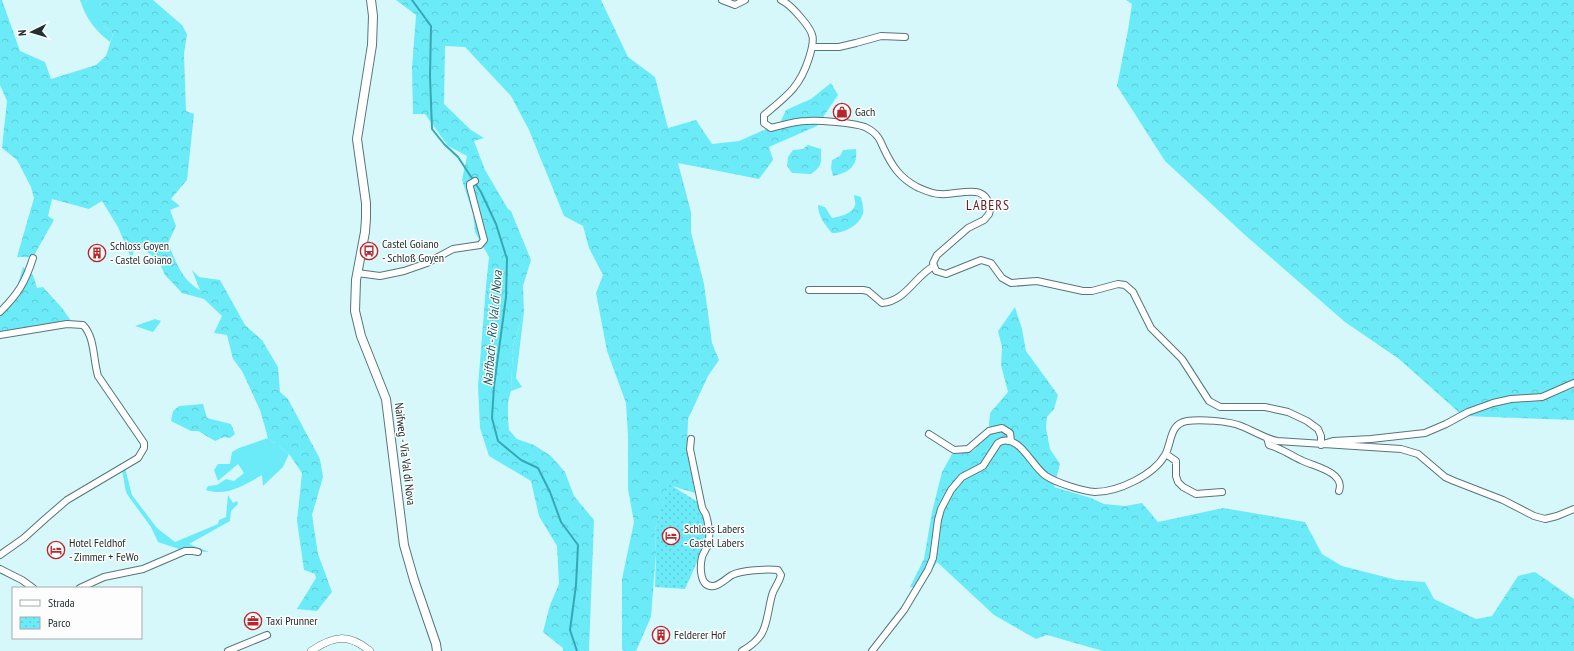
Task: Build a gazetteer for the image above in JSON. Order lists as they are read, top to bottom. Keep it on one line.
{"streets":{"main road":["Naifweg - Via Val di Nova"]},"districts":["LABERS"],"water":["Naifbach - Rio Val di Nova"],"places":{"shop":["Gach"],"bus stop":["Castel Goiano - Schloß Goyen"],"building":["Schloss Goyen - Castel Goiano","Felderer Hof"],"hotel":["Schloss Labers - Castel Labers","Hotel Feldhof - Zimmer + FeWo"],"office":["Taxi Prunner"]},"legend":["Strada","Parco"],"north":"left"}
